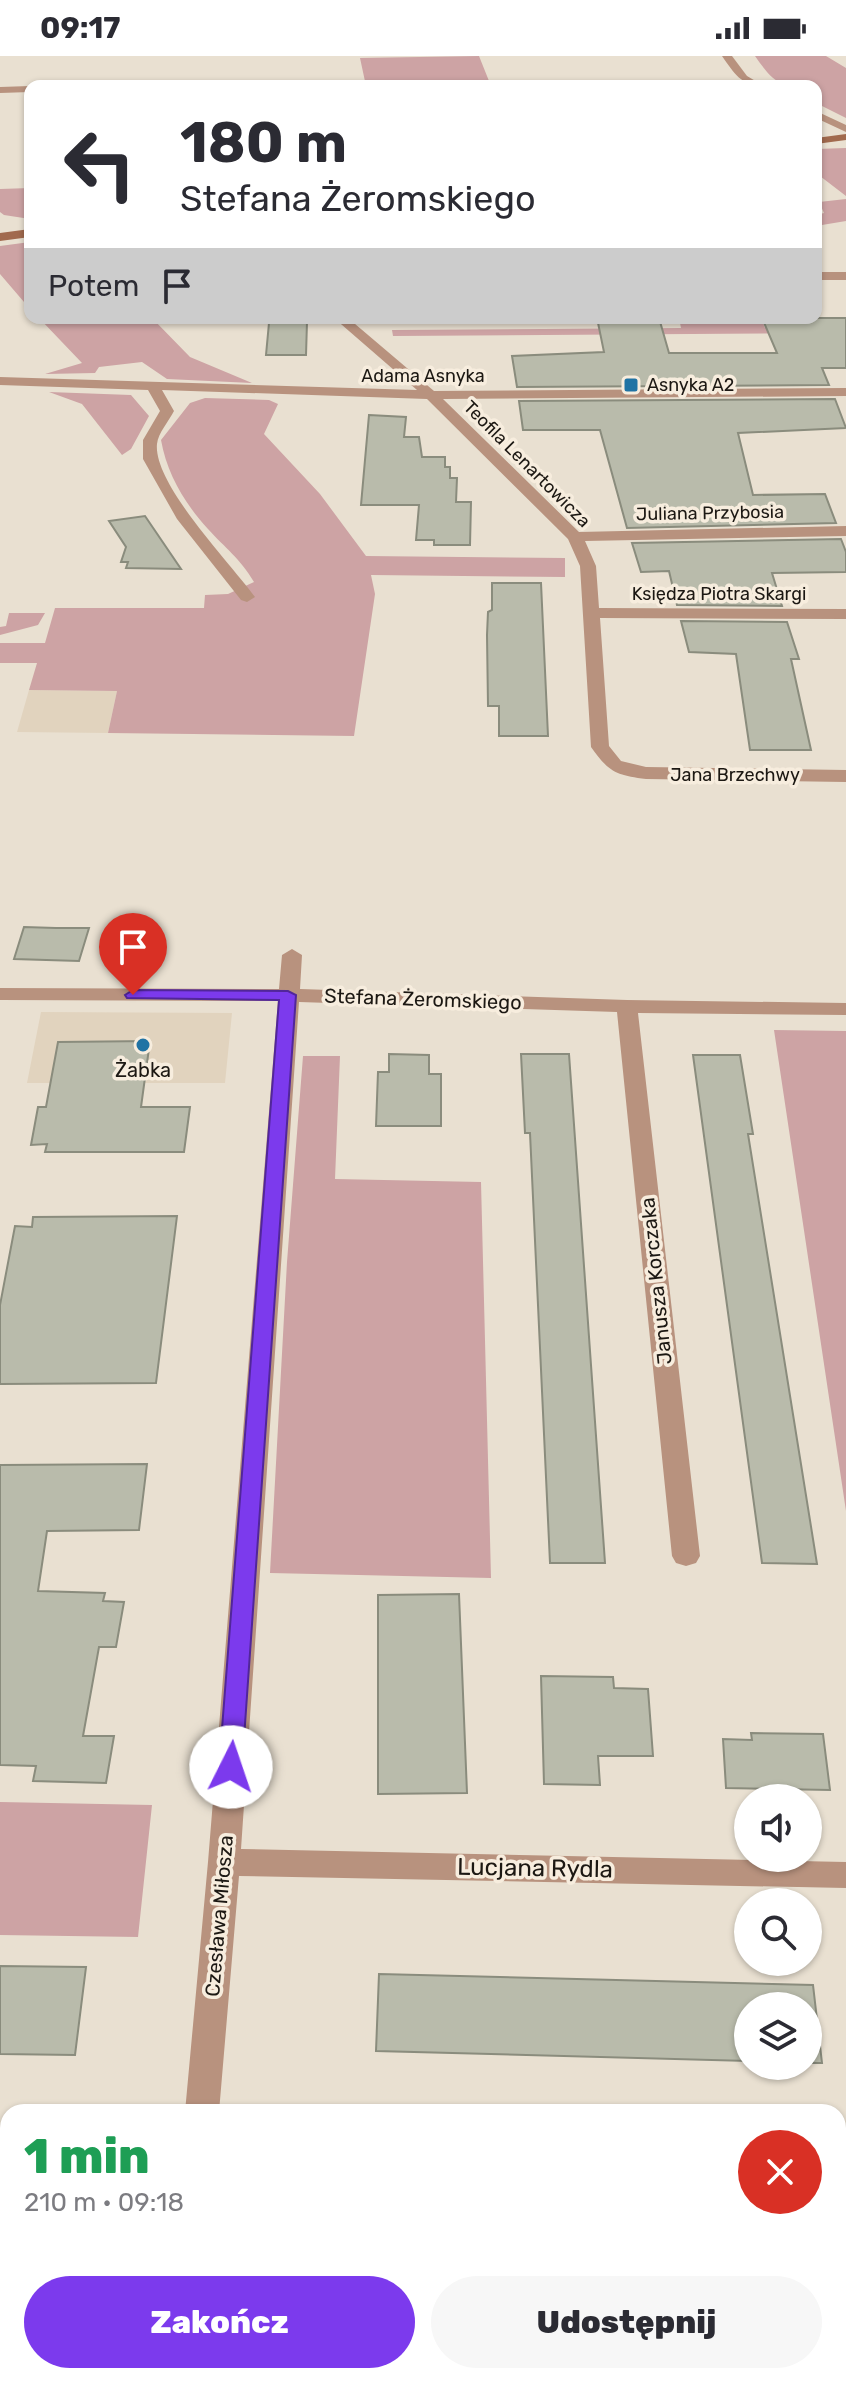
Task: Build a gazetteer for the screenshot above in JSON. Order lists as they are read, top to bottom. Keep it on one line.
{"streets":{"street":["Adama Asnyka","Teofila Lenartowicza","Juliana Przybosia","Księdza Piotra Skargi","Jana Brzechwy","Stefana Żeromskiego","Janusza Korczaka","Lucjana Rydla","Czesława Miłosza"]},"crossings":[["Adama Asnyka","Teofila Lenartowicza"],["Teofila Lenartowicza","Juliana Przybosia"],["Teofila Lenartowicza","Księdza Piotra Skargi"],["Teofila Lenartowicza","Jana Brzechwy"],["Stefana Żeromskiego","Janusza Korczaka"],["Stefana Żeromskiego","Czesława Miłosza"],["Lucjana Rydla","Czesława Miłosza"]],"places":{"transit":["Asnyka A2"],"other":["Żabka"]},"page":{"status":"09:17","turn":["180 m","Stefana Żeromskiego"],"then":"Potem","heading":["1 min","210 m · 09:18"],"buttons":["Zakończ","Udostępnij"]}}
